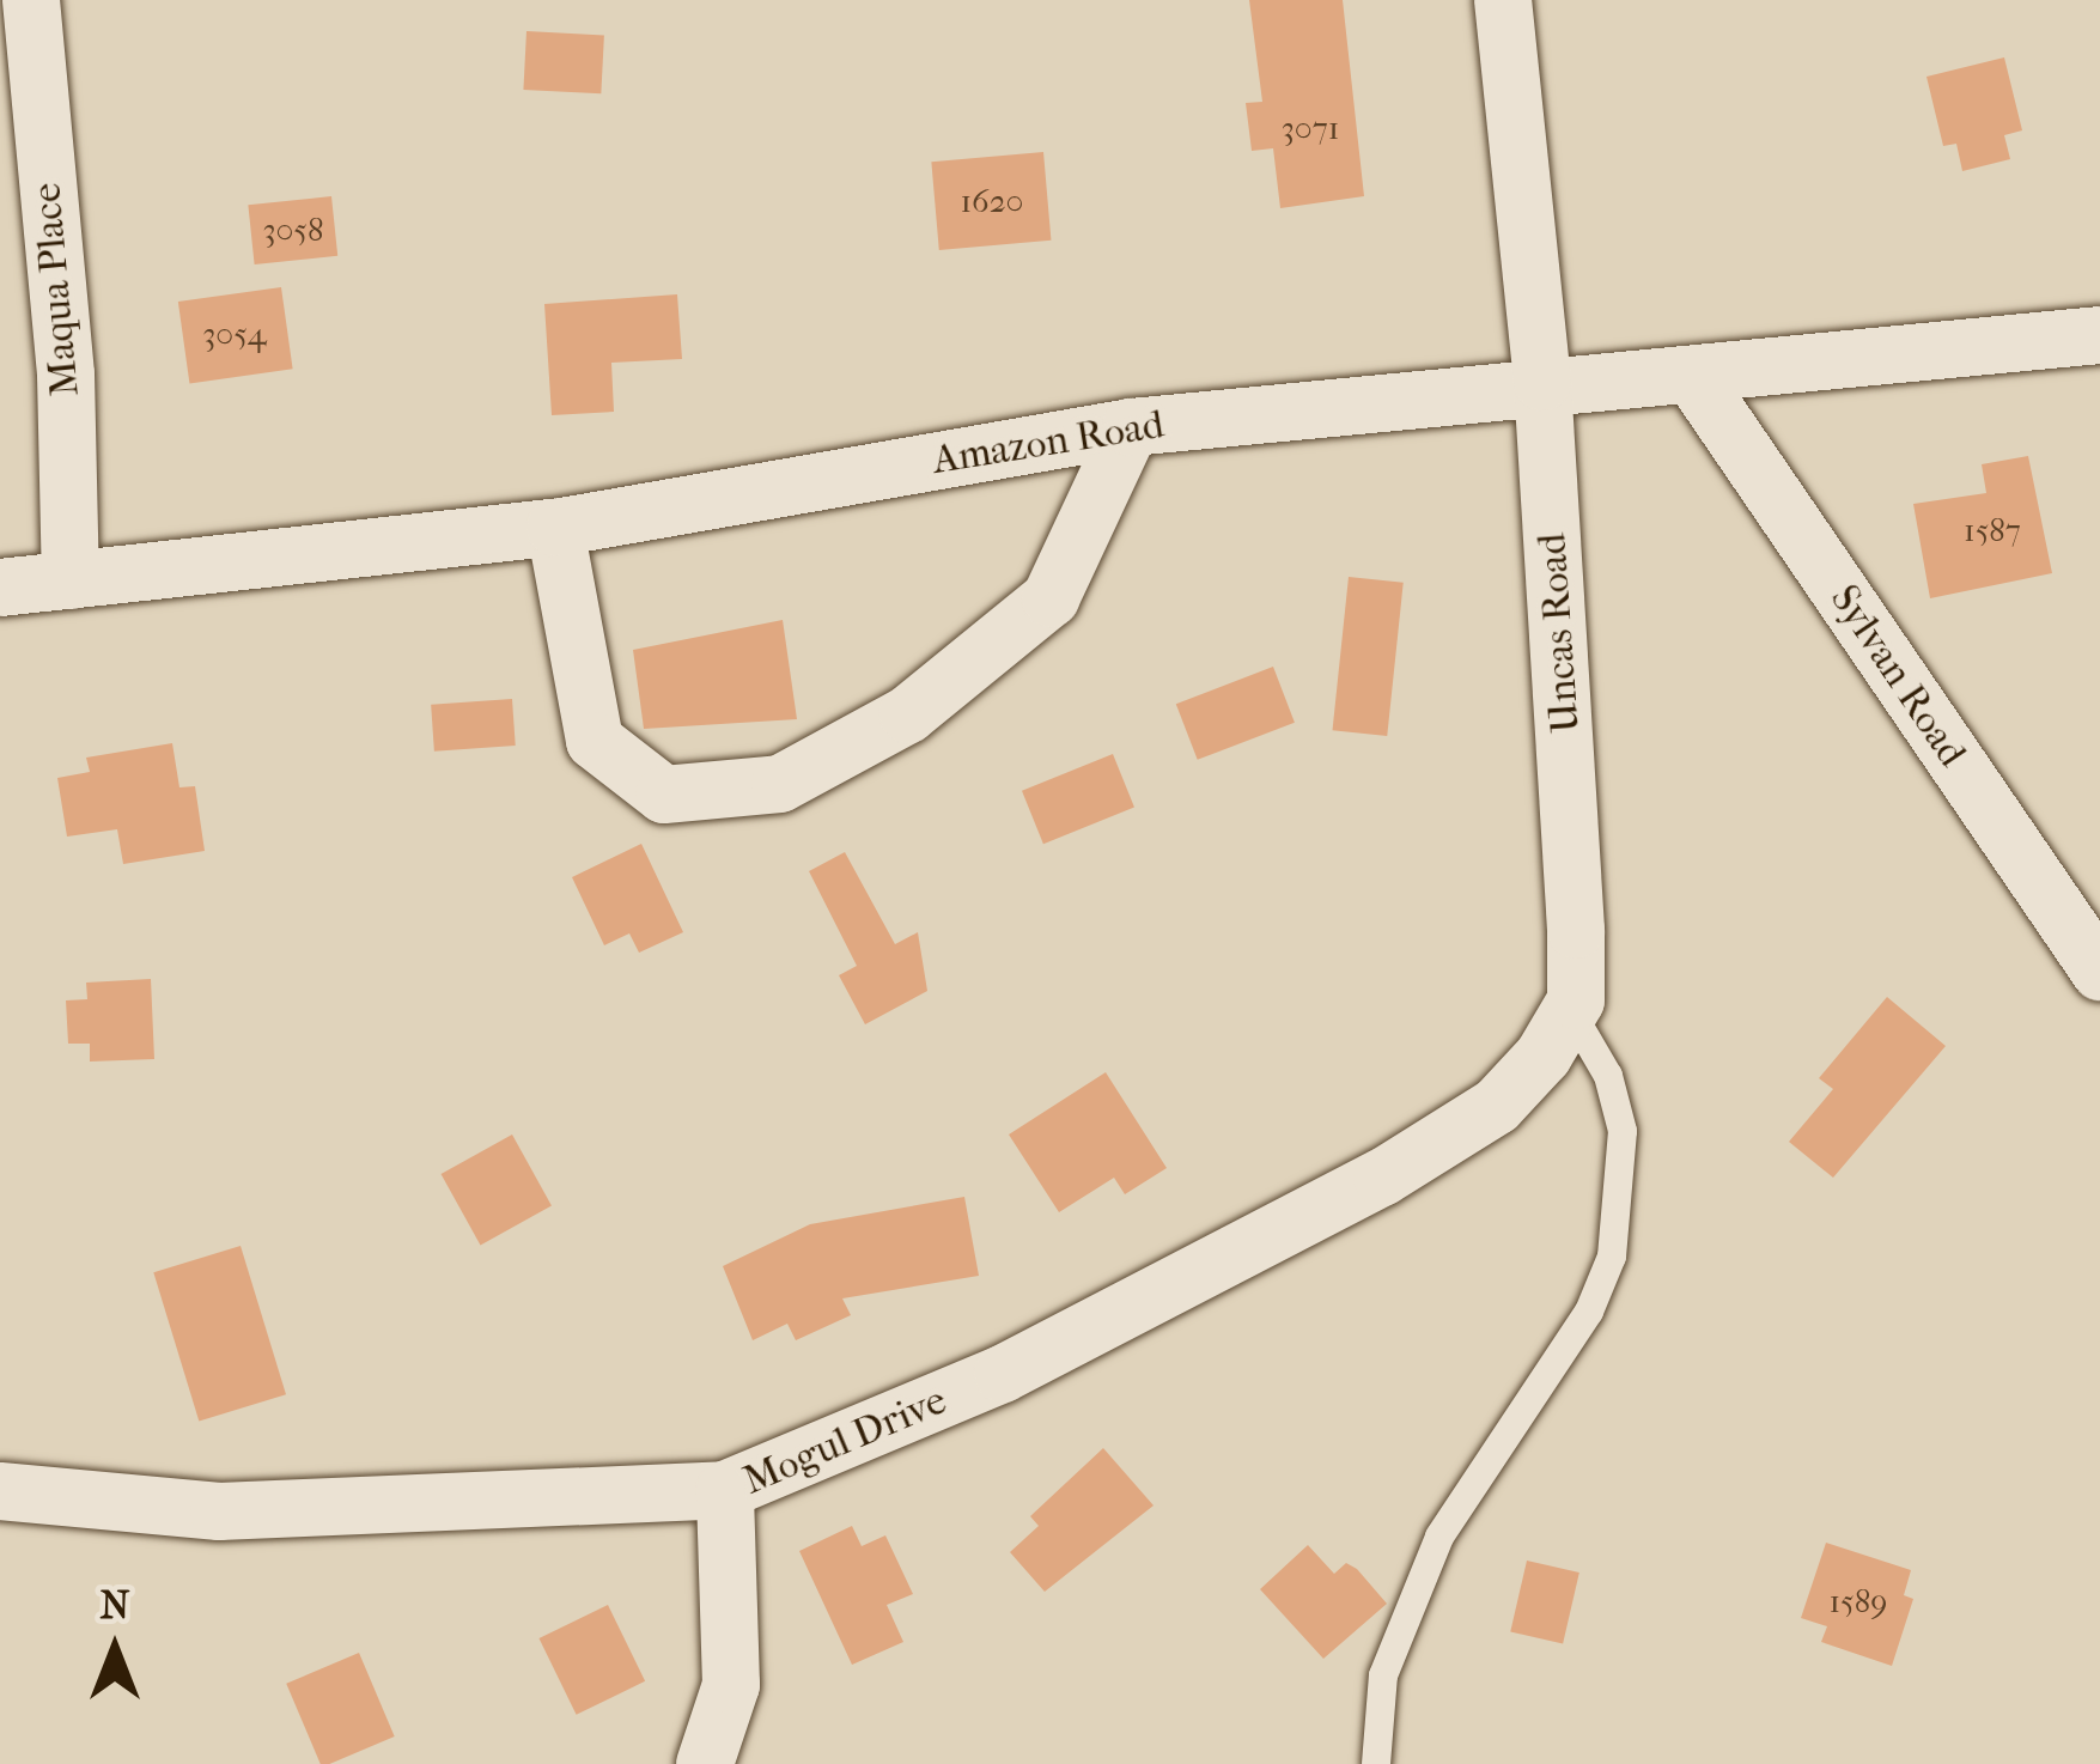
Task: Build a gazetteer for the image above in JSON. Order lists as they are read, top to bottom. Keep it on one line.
{"streets":{"street":["Maqua Place","Amazon Road","Uncas Road","Sylvan Road","Mogul Drive"]},"crossings":[["Maqua Place","Amazon Road"],["Amazon Road","Uncas Road"],["Amazon Road","Sylvan Road"],["Uncas Road","Mogul Drive"]],"house_numbers":["3071","1620","3058","3054","1587","1589"],"north":"top"}
